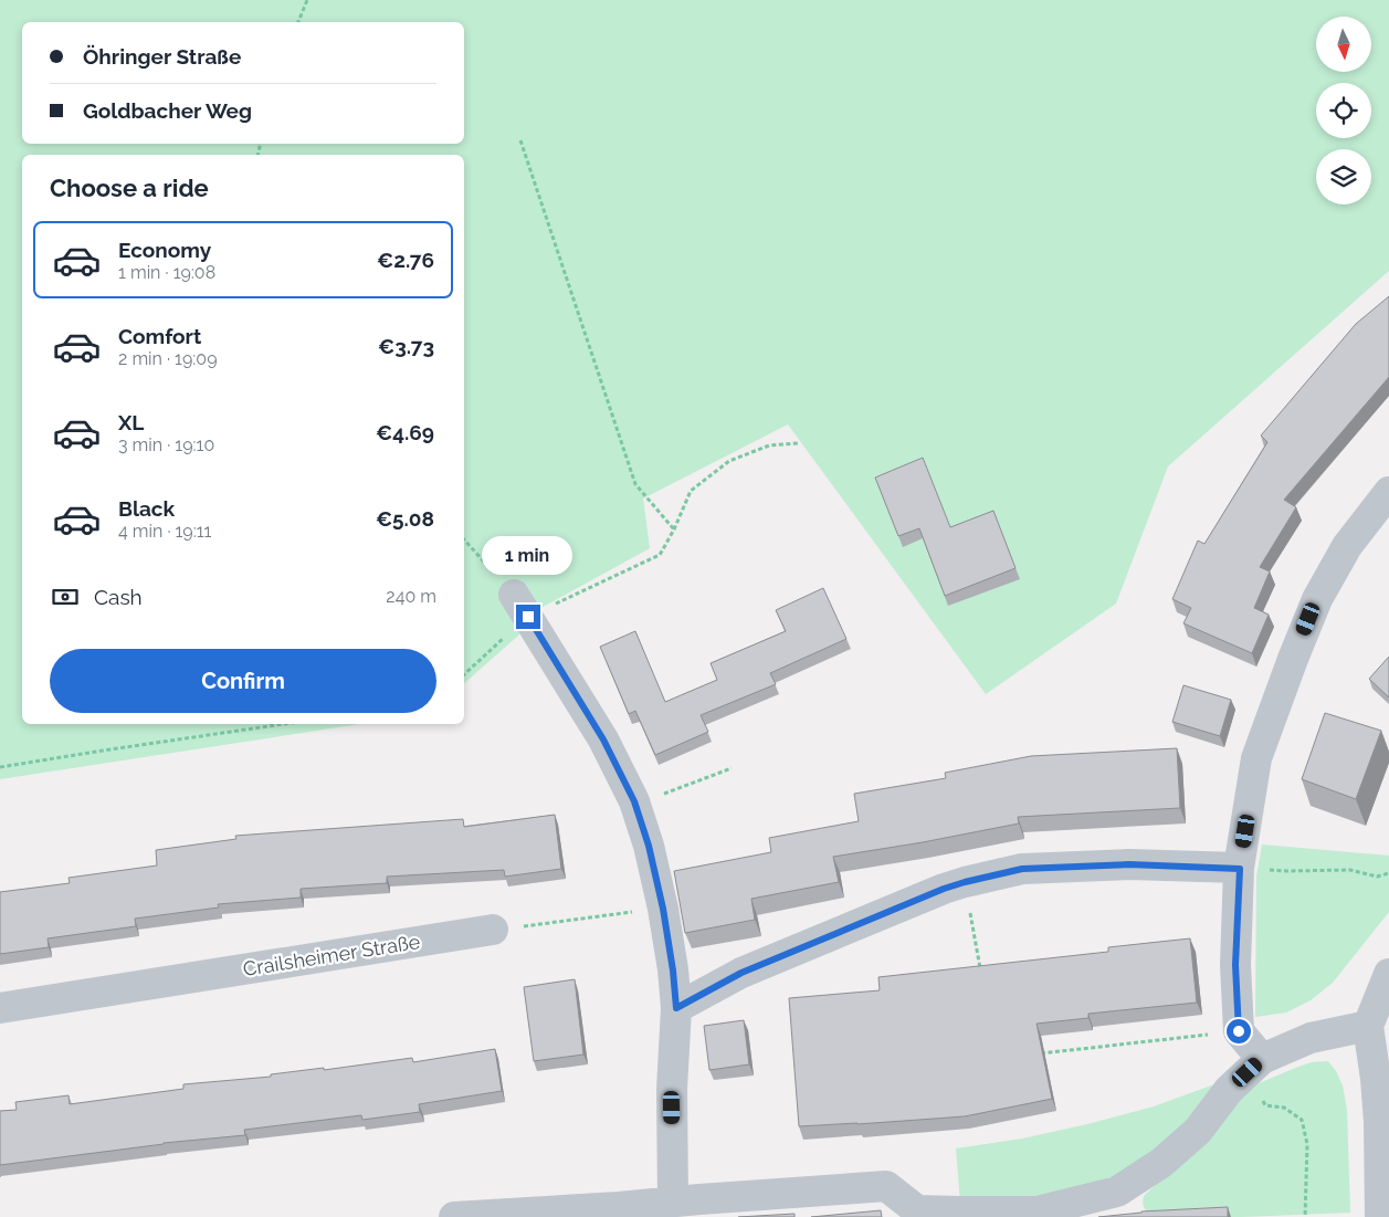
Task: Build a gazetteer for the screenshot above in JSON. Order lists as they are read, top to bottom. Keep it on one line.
{"streets":{"street":["Crailsheimer Straße"]},"north":"bottom","page":{"banner":["Öhringer Straße","Goldbacher Weg"],"heading":"Choose a ride","list":[{"name":"Economy","note":"1 min · 19:08","value":"€2.76"},{"name":"Comfort","note":"2 min · 19:09","value":"€3.73"},{"name":"XL","note":"3 min · 19:10","value":"€4.69"},{"name":"Black","note":"4 min · 19:11","value":"€5.08"}],"bubble":"1 min","pay":["Cash","240 m"],"buttons":"Confirm"}}
